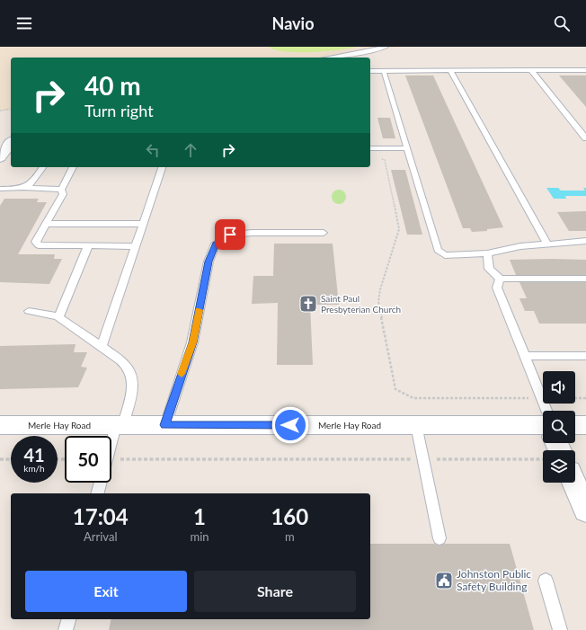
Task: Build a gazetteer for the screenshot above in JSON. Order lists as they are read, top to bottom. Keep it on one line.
{"streets":{"main road":["Merle Hay Road"]},"places":{"church":["Saint Paul Presbyterian Church"],"public building":["Johnston Public Safety Building"]},"page":{"header":"Navio","turn":["40 m","Turn right"],"speed":"41 km/h","limit":"50","eta":["17:04","Arrival","1","min","160","m"],"buttons":["Exit","Share"]}}
